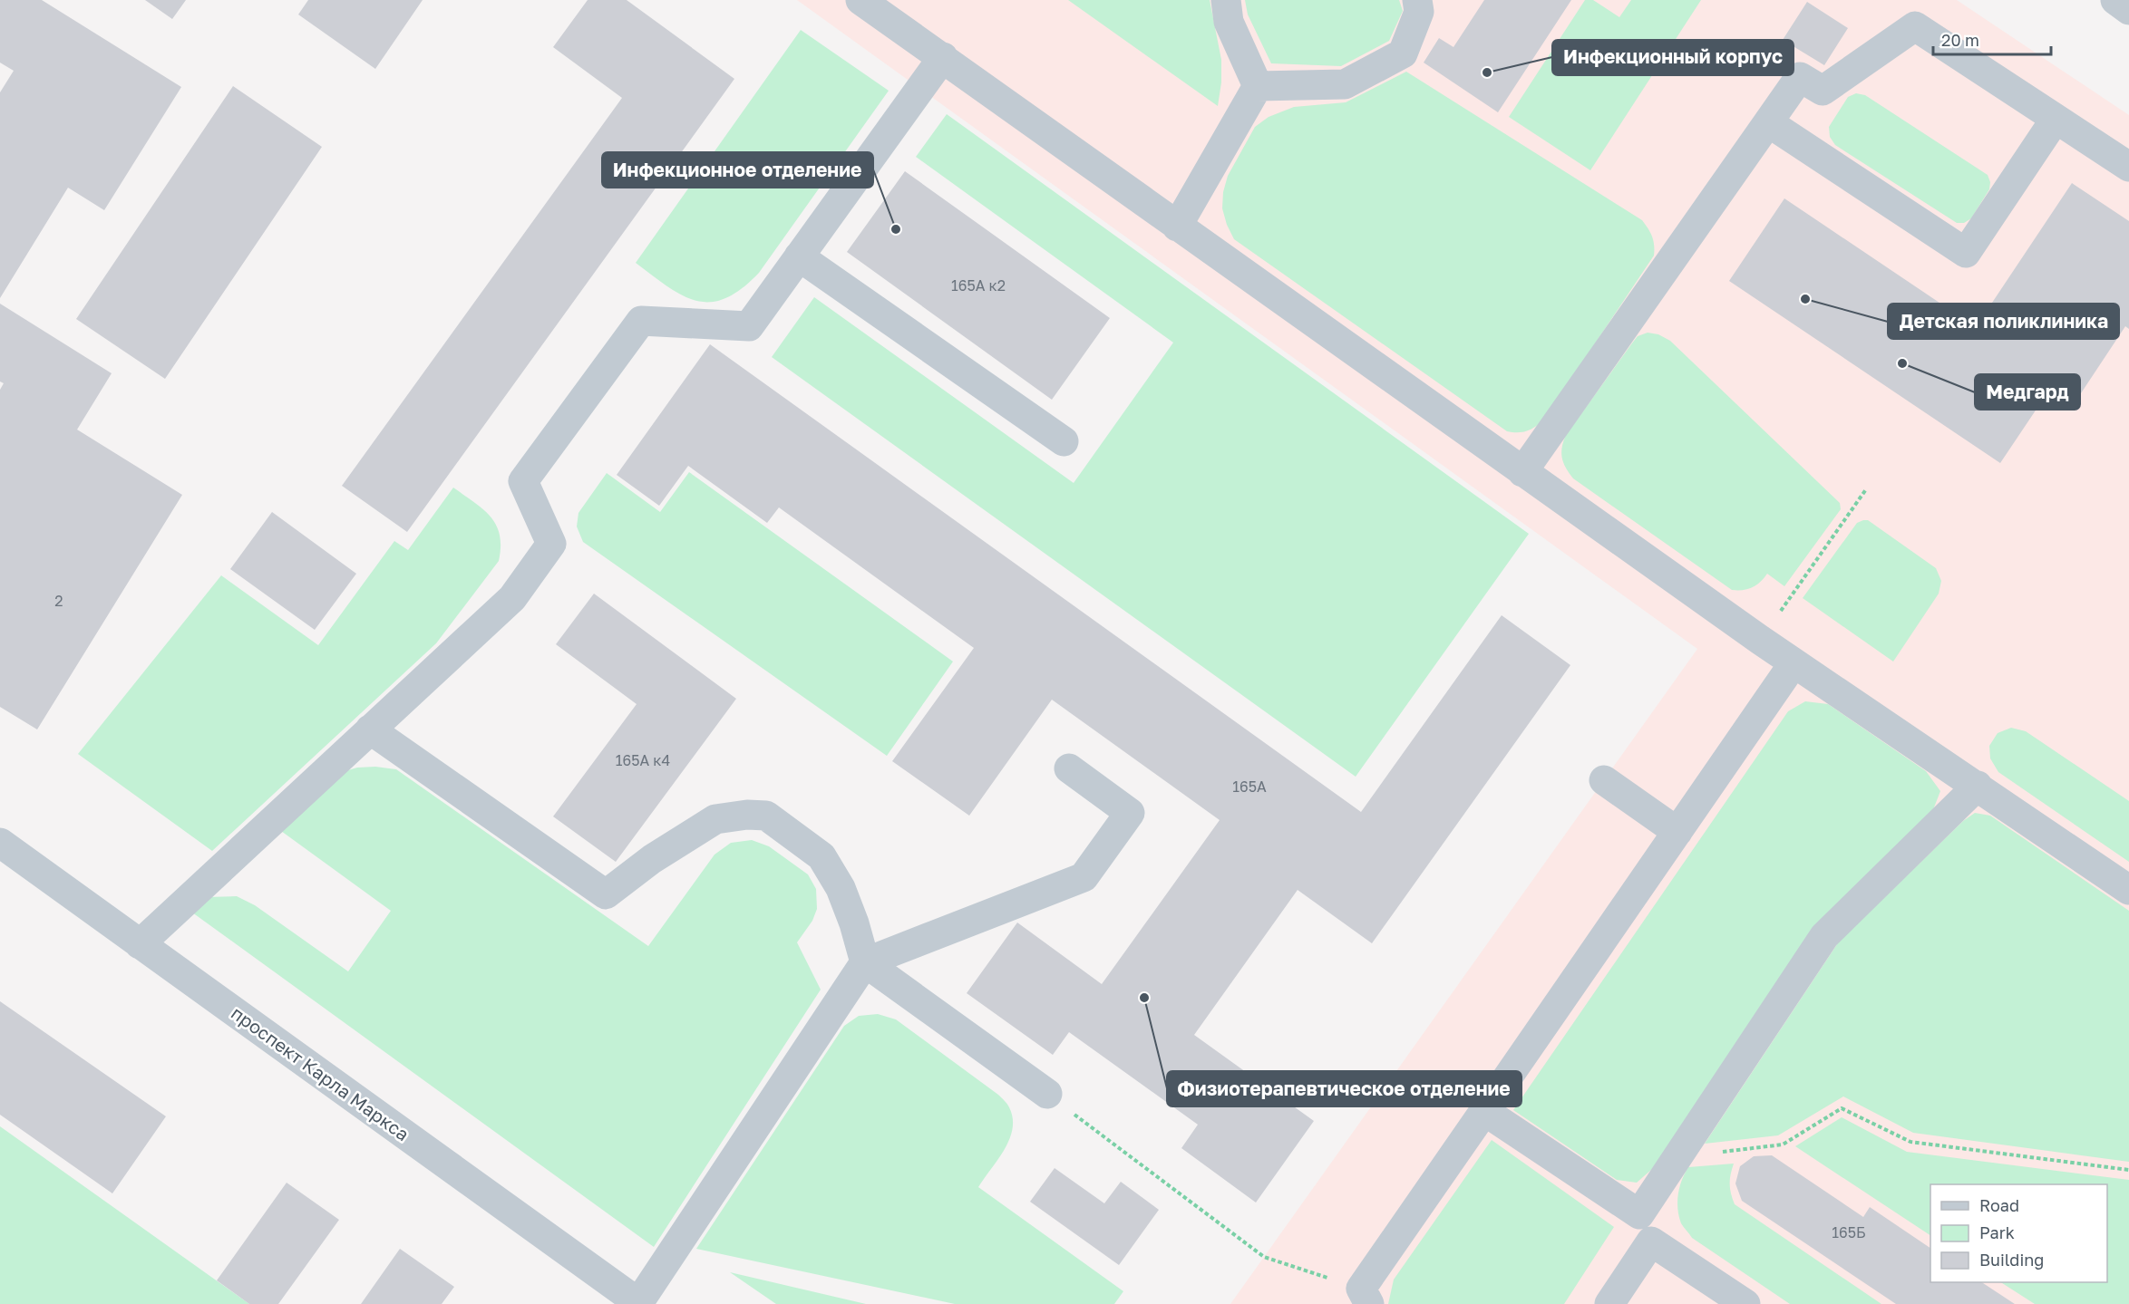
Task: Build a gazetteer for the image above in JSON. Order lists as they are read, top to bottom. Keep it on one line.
{"streets":{"street":["проспект Карла Маркса"]},"places":["Инфекционный корпус","Инфекционное отделение","Детская поликлиника","Медгард","Физиотерапевтическое отделение"],"house_numbers":["165А к2","2","165А к4","165А","165Б"],"legend":["Road","Park","Building"],"scale_bar":"20 m"}
